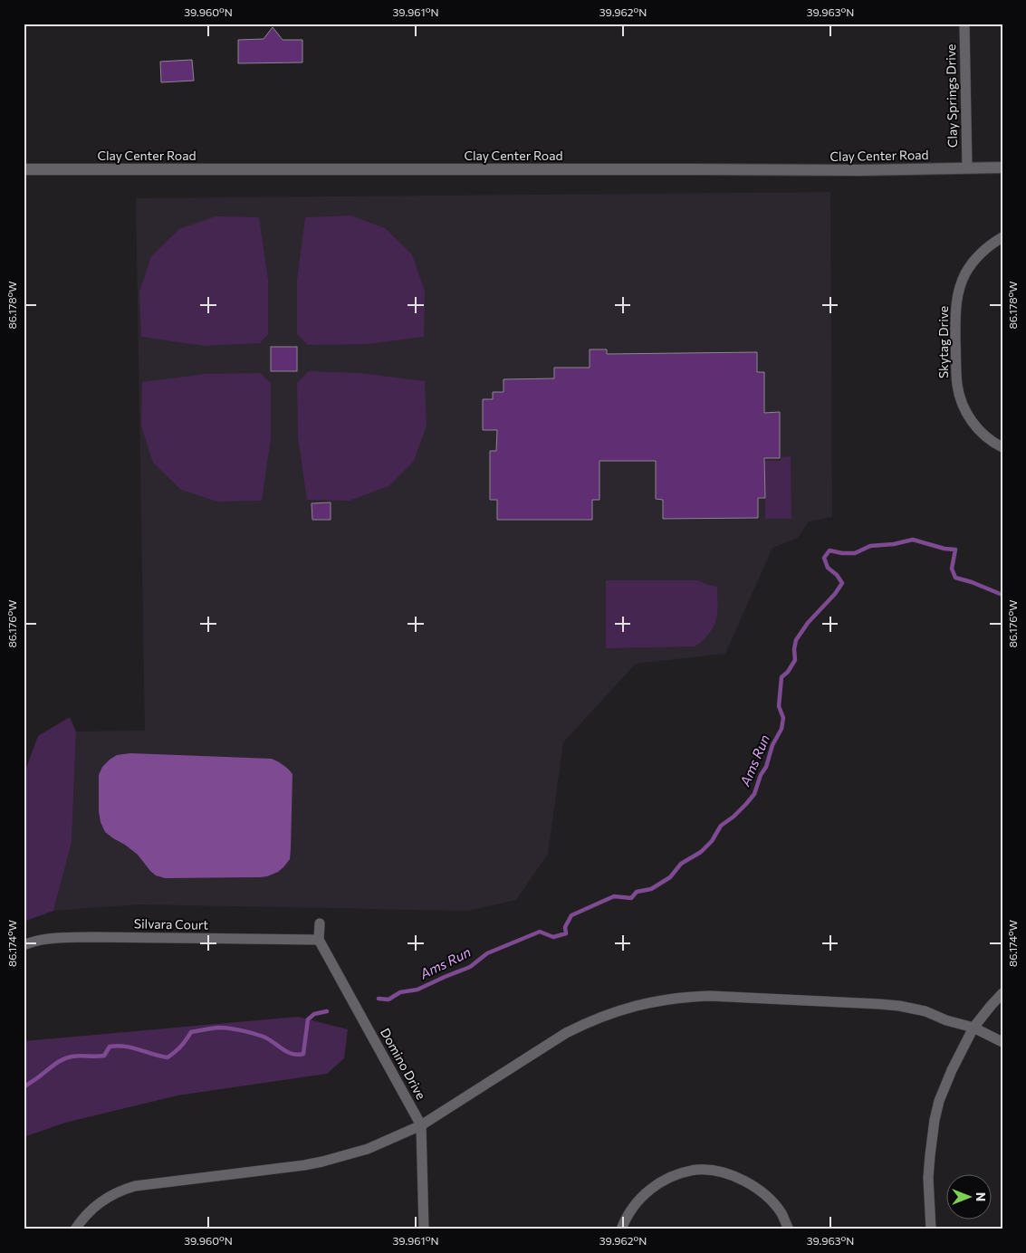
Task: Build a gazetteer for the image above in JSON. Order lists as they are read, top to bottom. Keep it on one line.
{"streets":{"street":["Clay Springs Drive","Clay Center Road","Skytag Drive","Silvara Court","Domino Drive"]},"crossings":[["Clay Springs Drive","Clay Center Road"],["Silvara Court","Domino Drive"]],"water":["Ams Run"],"north":"right","coordinates":["39.960°N","39.961°N","39.962°N","39.963°N","86.178°W","86.176°W","86.174°W"]}
